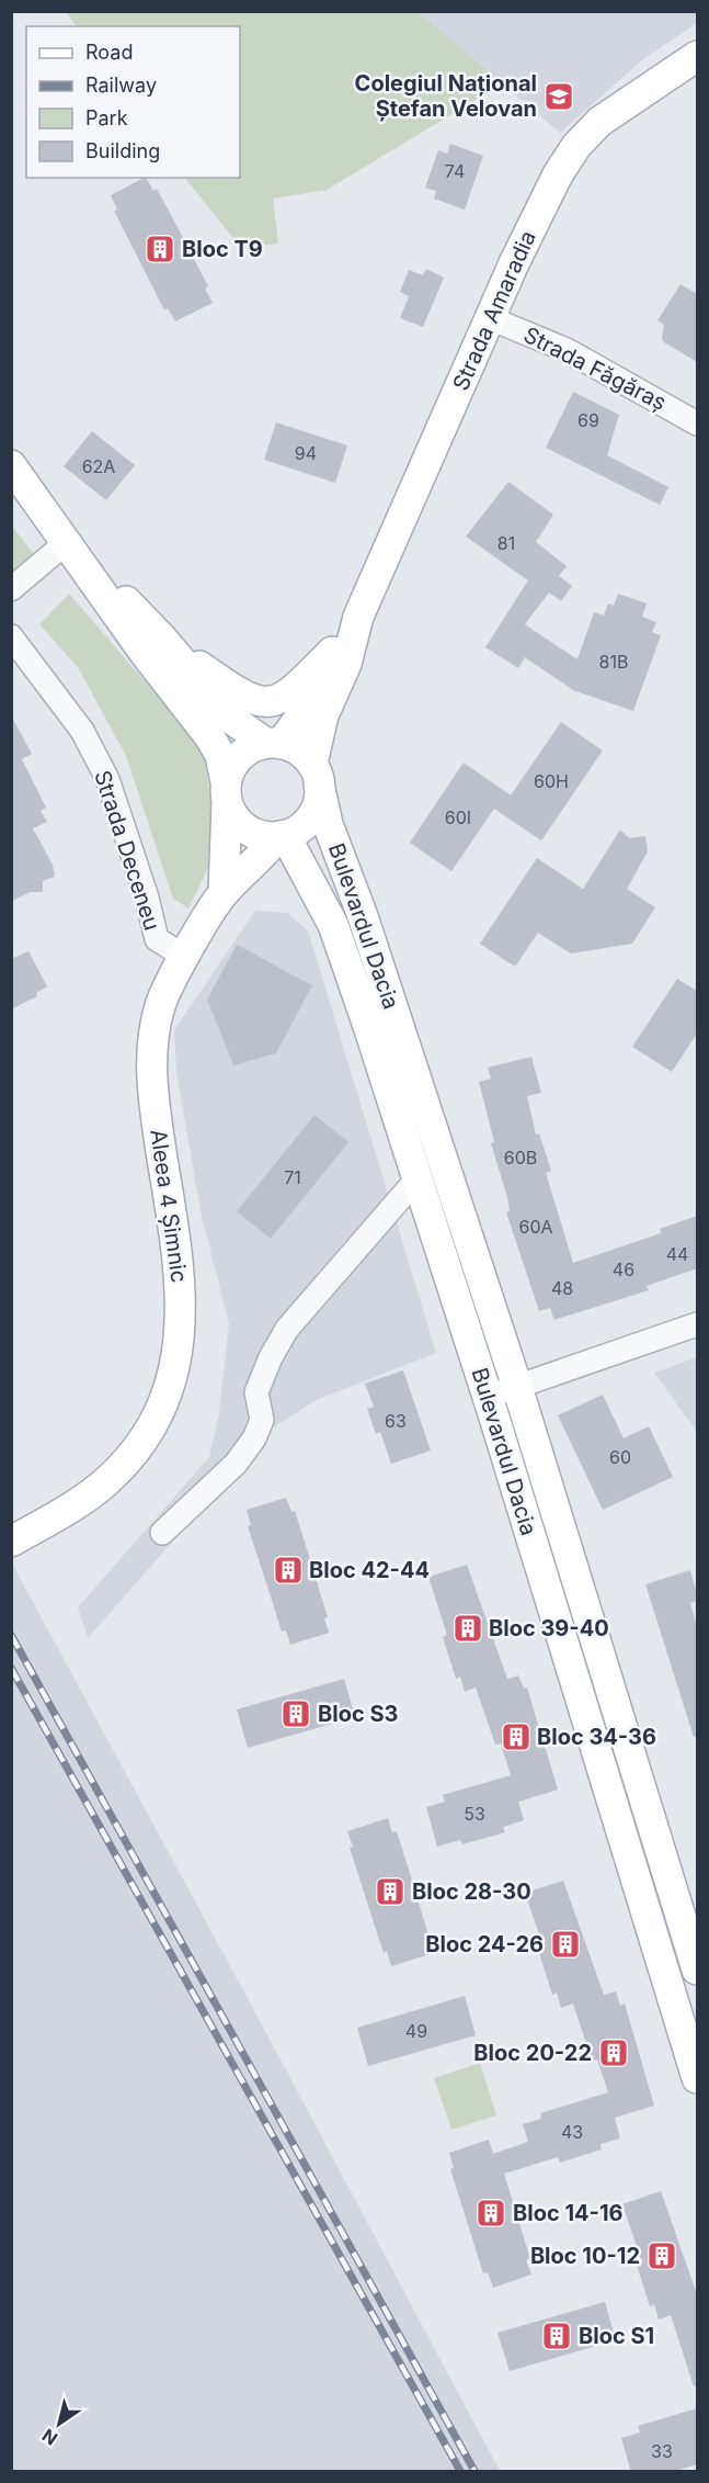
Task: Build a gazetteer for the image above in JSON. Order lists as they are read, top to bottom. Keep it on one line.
{"streets":{"main road":["Strada Amaradia","Bulevardul Dacia","Aleea 4 Șimnic"],"street":["Strada Făgăraș","Strada Deceneu"]},"crossings":[["Strada Amaradia","Strada Făgăraș"],["Strada Amaradia","Bulevardul Dacia"],["Strada Amaradia","Aleea 4 Șimnic"],["Strada Deceneu","Aleea 4 Șimnic"],["Bulevardul Dacia","Aleea 4 Șimnic"]],"places":{"school or university":["Colegiul Național Ștefan Velovan"],"building":["Bloc T9","Bloc 42-44","Bloc 39-40","Bloc S3","Bloc 34-36","Bloc 28-30","Bloc 24-26","Bloc 20-22","Bloc 14-16","Bloc 10-12","Bloc S1"]},"house_numbers":["74","69","94","62A","81","81B","60H","60I","60B","71","60A","44","46","48","63","60","53","49","43","33"],"legend":["Road","Railway","Park","Building"],"north":"bottom left"}
